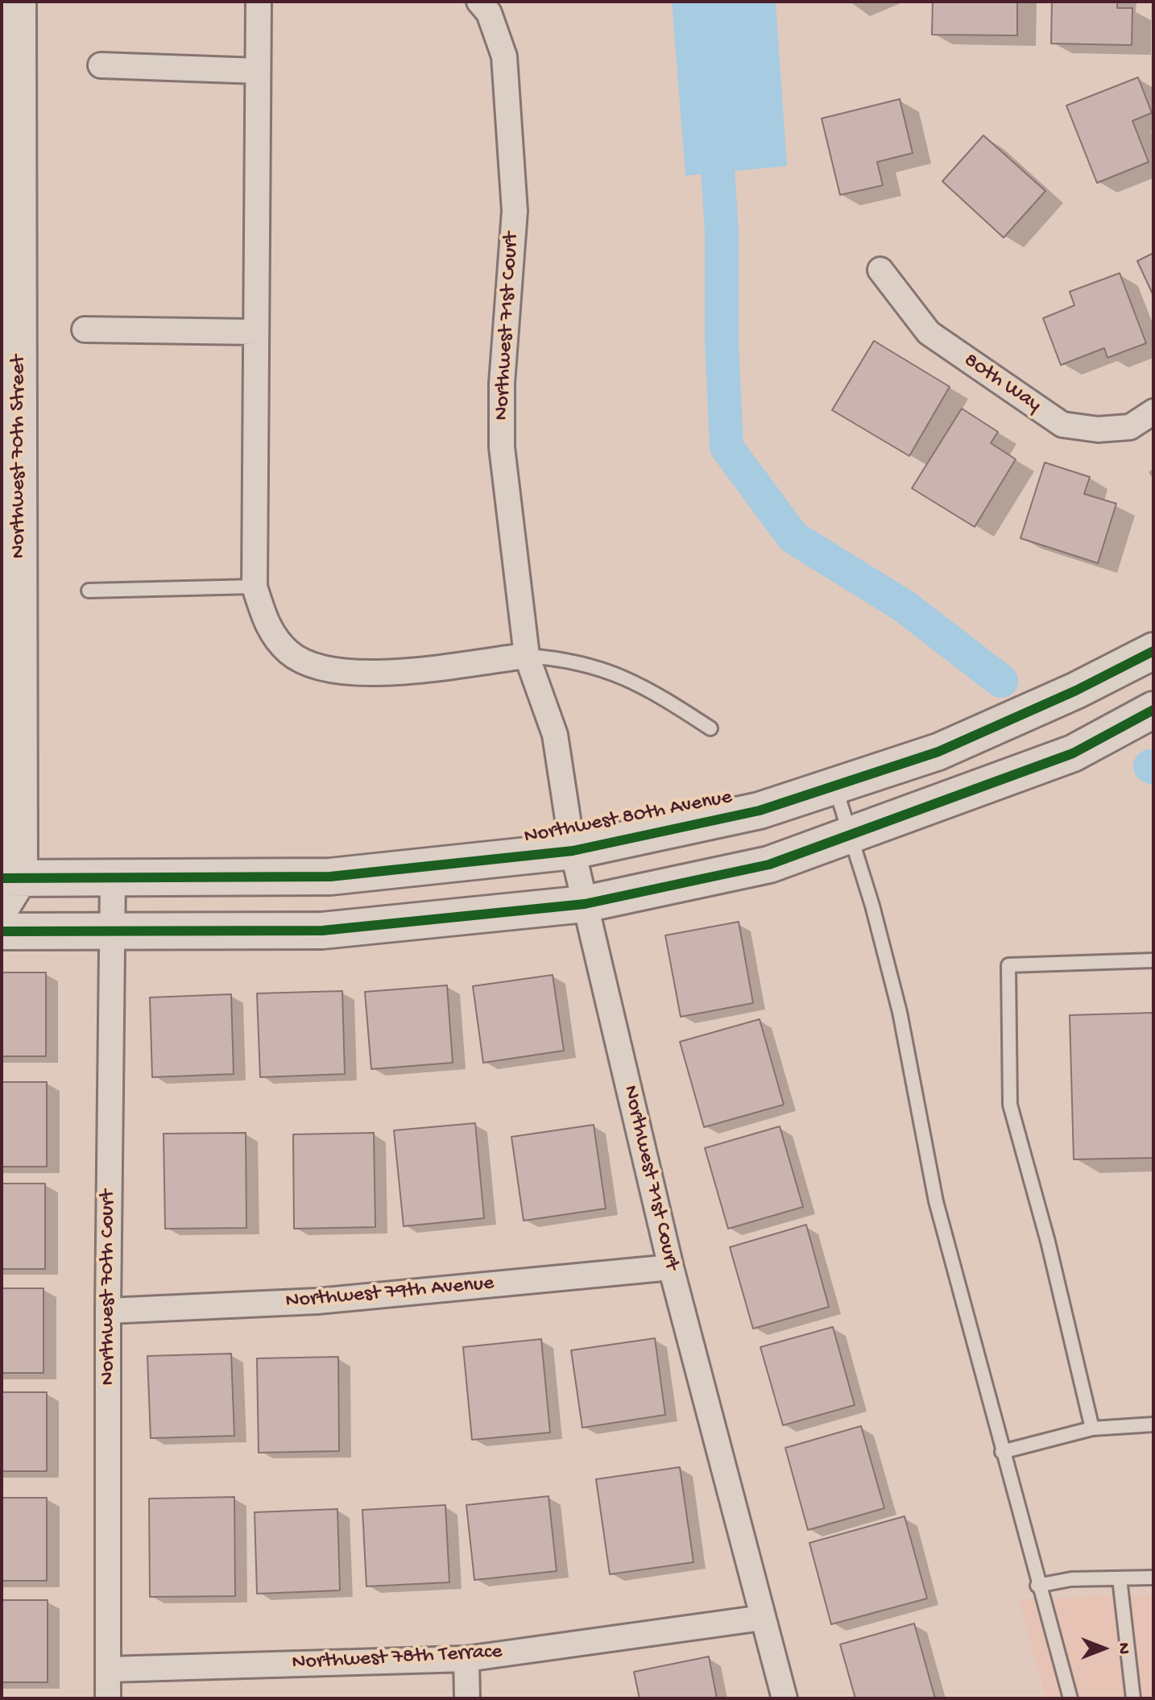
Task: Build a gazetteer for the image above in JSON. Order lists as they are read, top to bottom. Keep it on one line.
{"streets":{"street":["Northwest 71st Court","80th Way","Northwest 70th Street","Northwest 80th Avenue","Northwest 70th Court","Northwest 79th Avenue","Northwest 78th Terrace"]},"crossings":[["Northwest 71st Court","Northwest 80th Avenue"],["Northwest 71st Court","Northwest 79th Avenue"],["Northwest 71st Court","Northwest 78th Terrace"],["Northwest 70th Street","Northwest 80th Avenue"],["Northwest 80th Avenue","Northwest 70th Court"],["Northwest 70th Court","Northwest 79th Avenue"],["Northwest 70th Court","Northwest 78th Terrace"]],"north":"right"}
